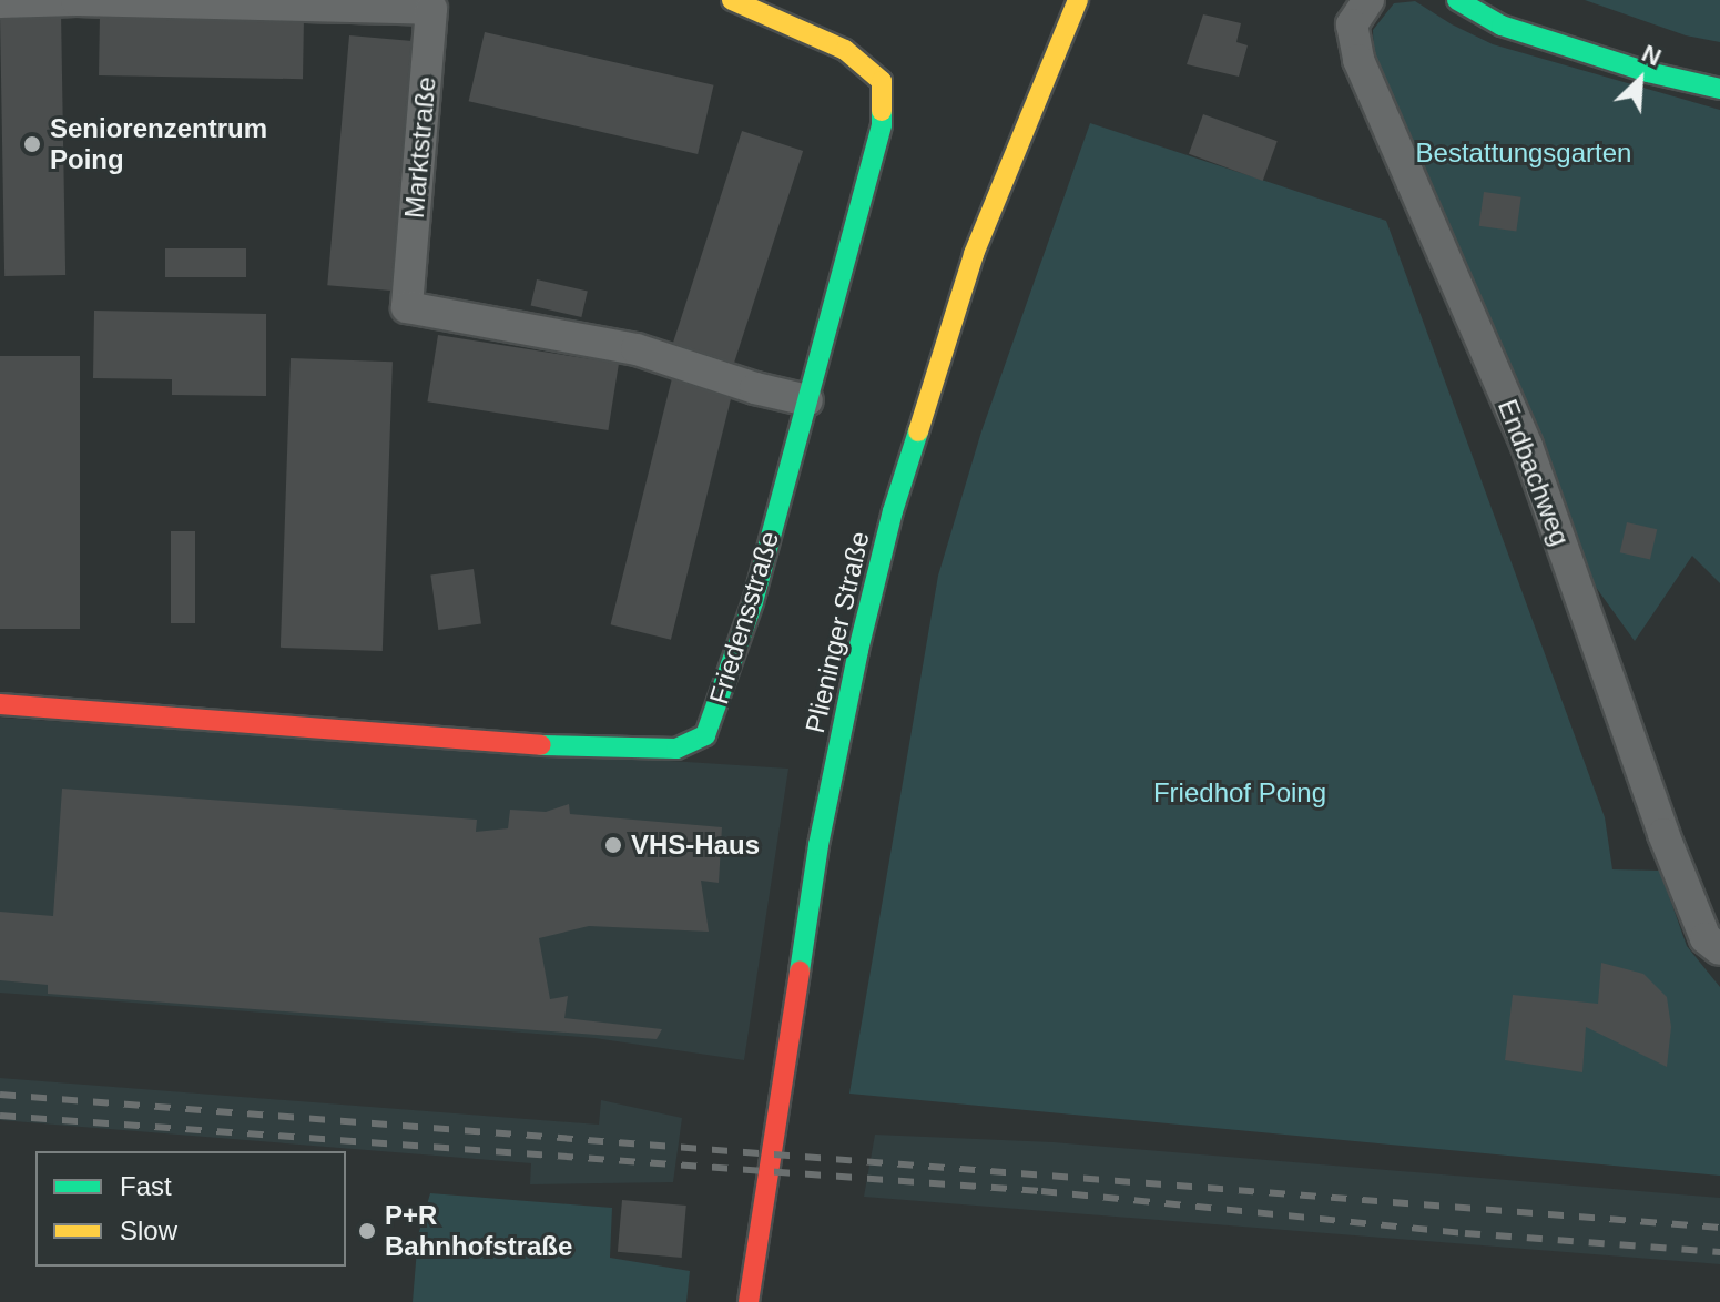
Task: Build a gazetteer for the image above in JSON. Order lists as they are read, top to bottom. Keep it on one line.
{"streets":{"street":["Marktstraße","Endbachweg","Friedensstraße","Plieninger Straße"]},"crossings":[["Marktstraße","Friedensstraße"]],"parks":["Bestattungsgarten","Friedhof Poing"],"places":["Seniorenzentrum Poing","VHS-Haus","P+R Bahnhofstraße"],"legend":["Fast","Slow"],"north":"top right"}
